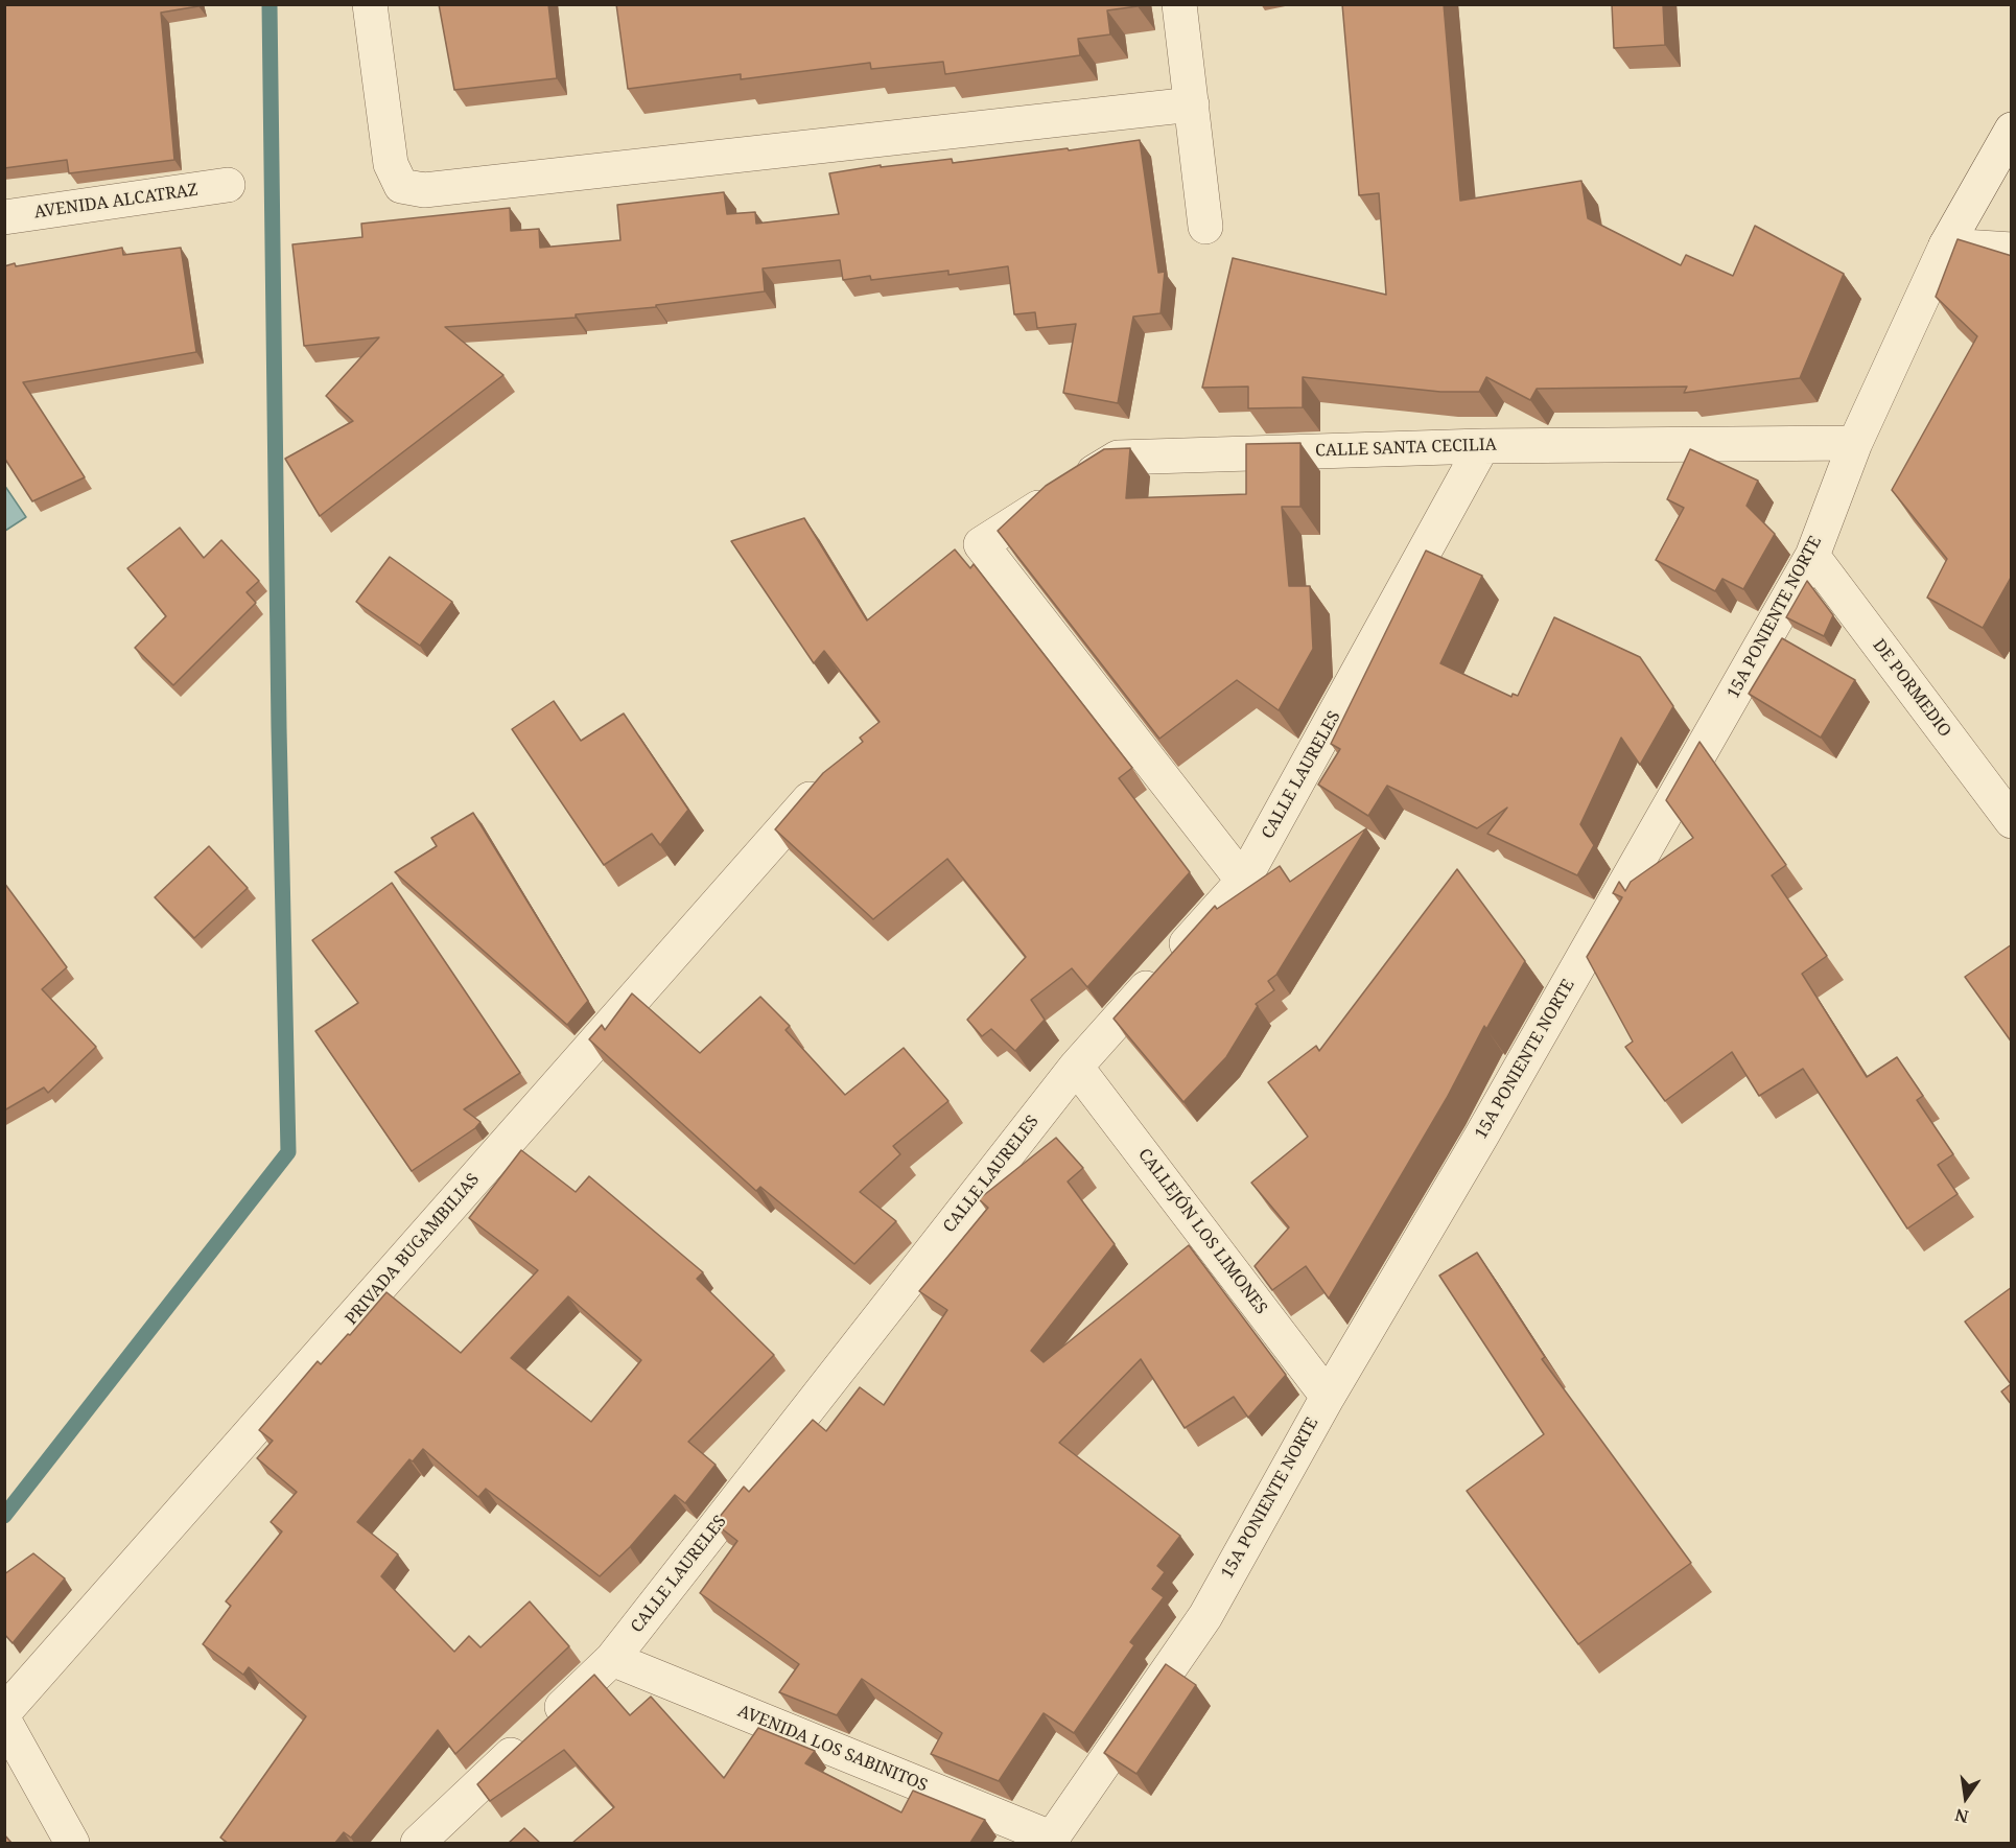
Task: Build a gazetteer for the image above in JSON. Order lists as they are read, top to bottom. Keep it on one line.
{"streets":{"street":["AVENIDA ALCATRAZ","CALLE SANTA CECILIA","15A PONIENTE NORTE","DE PORMEDIO","CALLE LAURELES","CALLEJÓN LOS LIMONES","PRIVADA BUGAMBILIAS","AVENIDA LOS SABINITOS"]},"crossings":[["CALLE SANTA CECILIA","15A PONIENTE NORTE"],["CALLE SANTA CECILIA","CALLE LAURELES"],["15A PONIENTE NORTE","DE PORMEDIO"],["15A PONIENTE NORTE","CALLEJÓN LOS LIMONES"],["15A PONIENTE NORTE","AVENIDA LOS SABINITOS"],["CALLE LAURELES","CALLEJÓN LOS LIMONES"],["CALLE LAURELES","AVENIDA LOS SABINITOS"]],"north":"bottom"}
